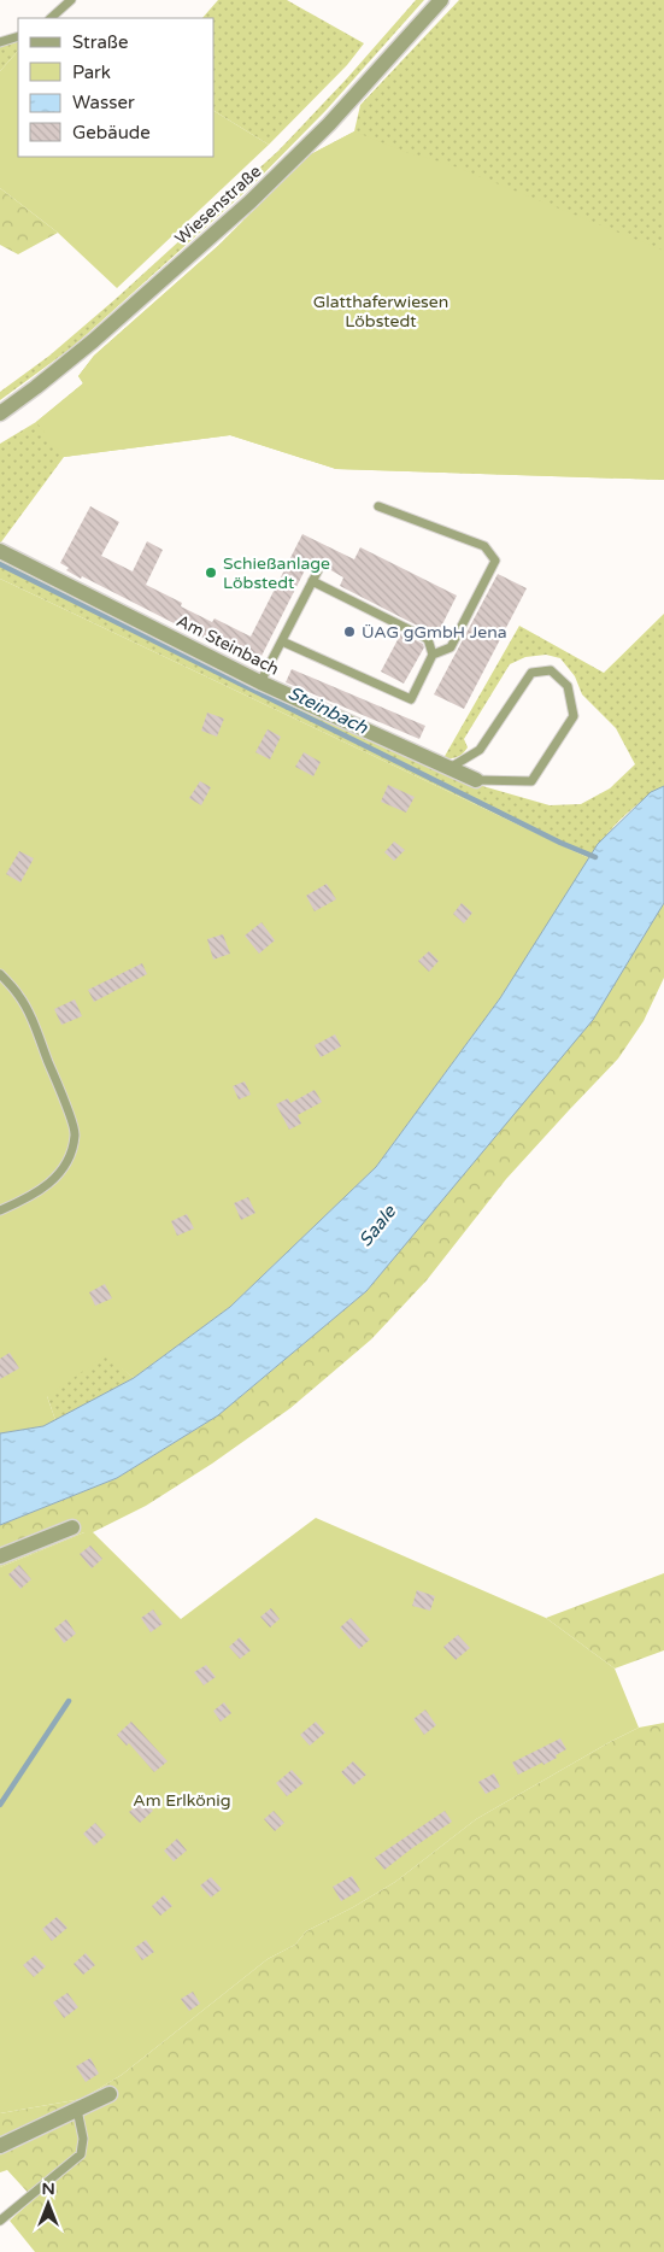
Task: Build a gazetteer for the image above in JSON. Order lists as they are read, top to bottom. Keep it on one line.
{"streets":{"street":["Wiesenstraße","Am Steinbach"]},"water":["Steinbach","Saale"],"parks":["Glatthaferwiesen Löbstedt","Am Erlkönig"],"places":["Schießanlage Löbstedt","ÜAG gGmbH Jena"],"legend":["Straße","Park","Wasser","Gebäude"],"north":"top"}
